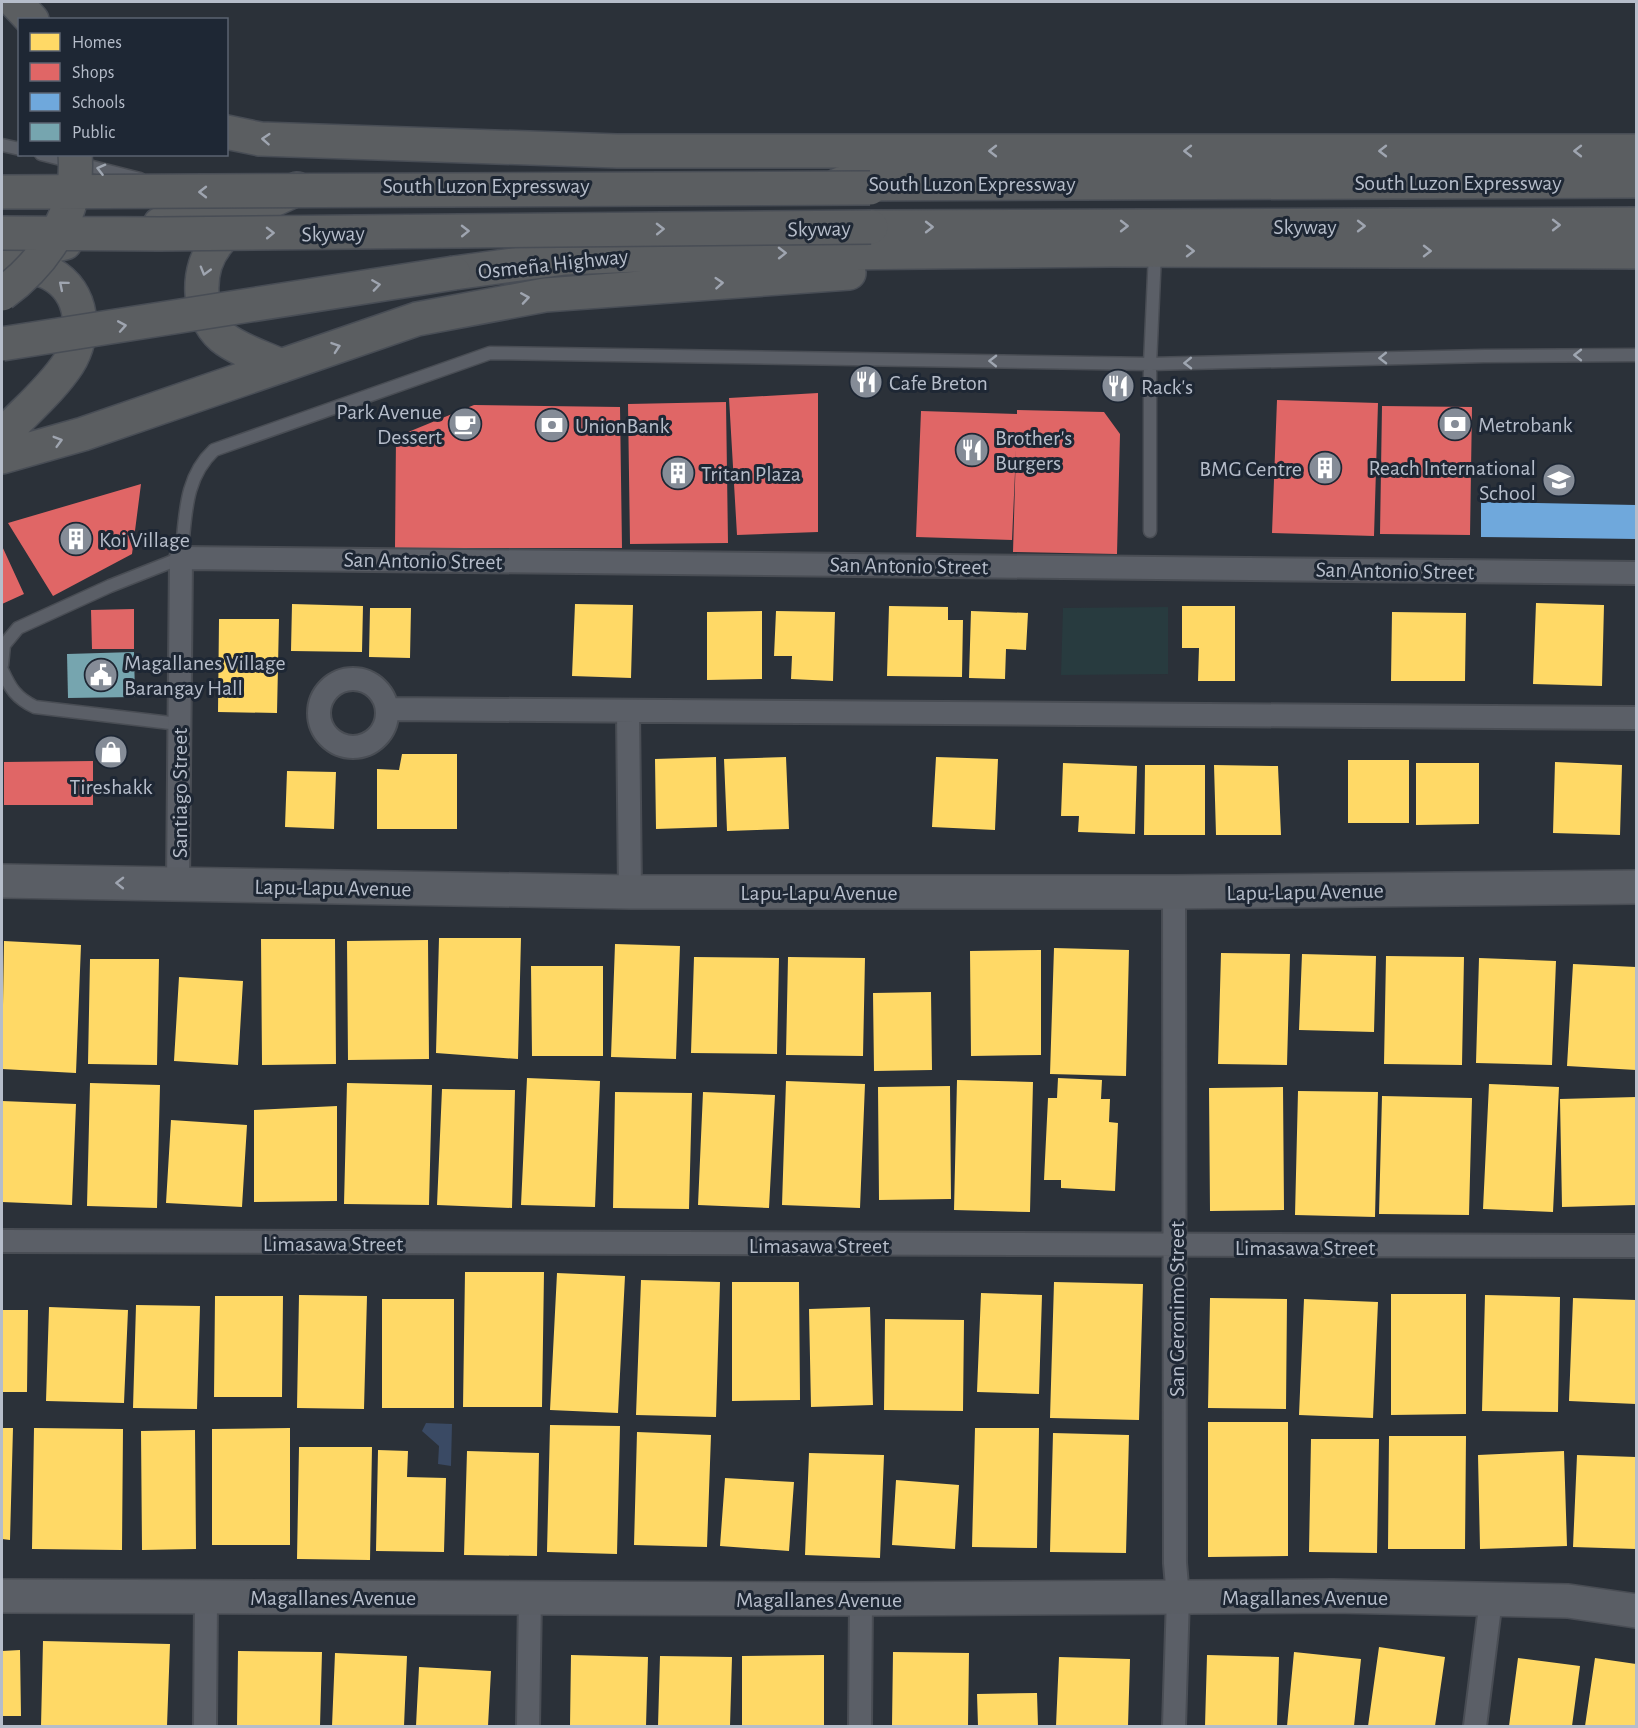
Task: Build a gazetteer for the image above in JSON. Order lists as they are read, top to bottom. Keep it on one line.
{"streets":{"highway":["South Luzon Expressway","Skyway","Osmeña Highway"],"street":["San Antonio Street","Santiago Street","Lapu-Lapu Avenue","Limasawa Street","San Geronimo Street","Magallanes Avenue"]},"crossings":[["South Luzon Expressway","Skyway"],["San Antonio Street","Santiago Street"],["Santiago Street","Lapu-Lapu Avenue"],["Lapu-Lapu Avenue","San Geronimo Street"],["Limasawa Street","San Geronimo Street"],["San Geronimo Street","Magallanes Avenue"]],"places":{"restaurant":["Cafe Breton","Rack's","Brother's Burgers"],"cafe":["Park Avenue Dessert"],"bank":["Metrobank","UnionBank"],"building":["BMG Centre","Tritan Plaza","Koi Village"],"school or university":["Reach International School"],"public building":["Magallanes Village Barangay Hall"],"shop":["Tireshakk"]},"legend":["Homes","Shops","Schools","Public"]}
